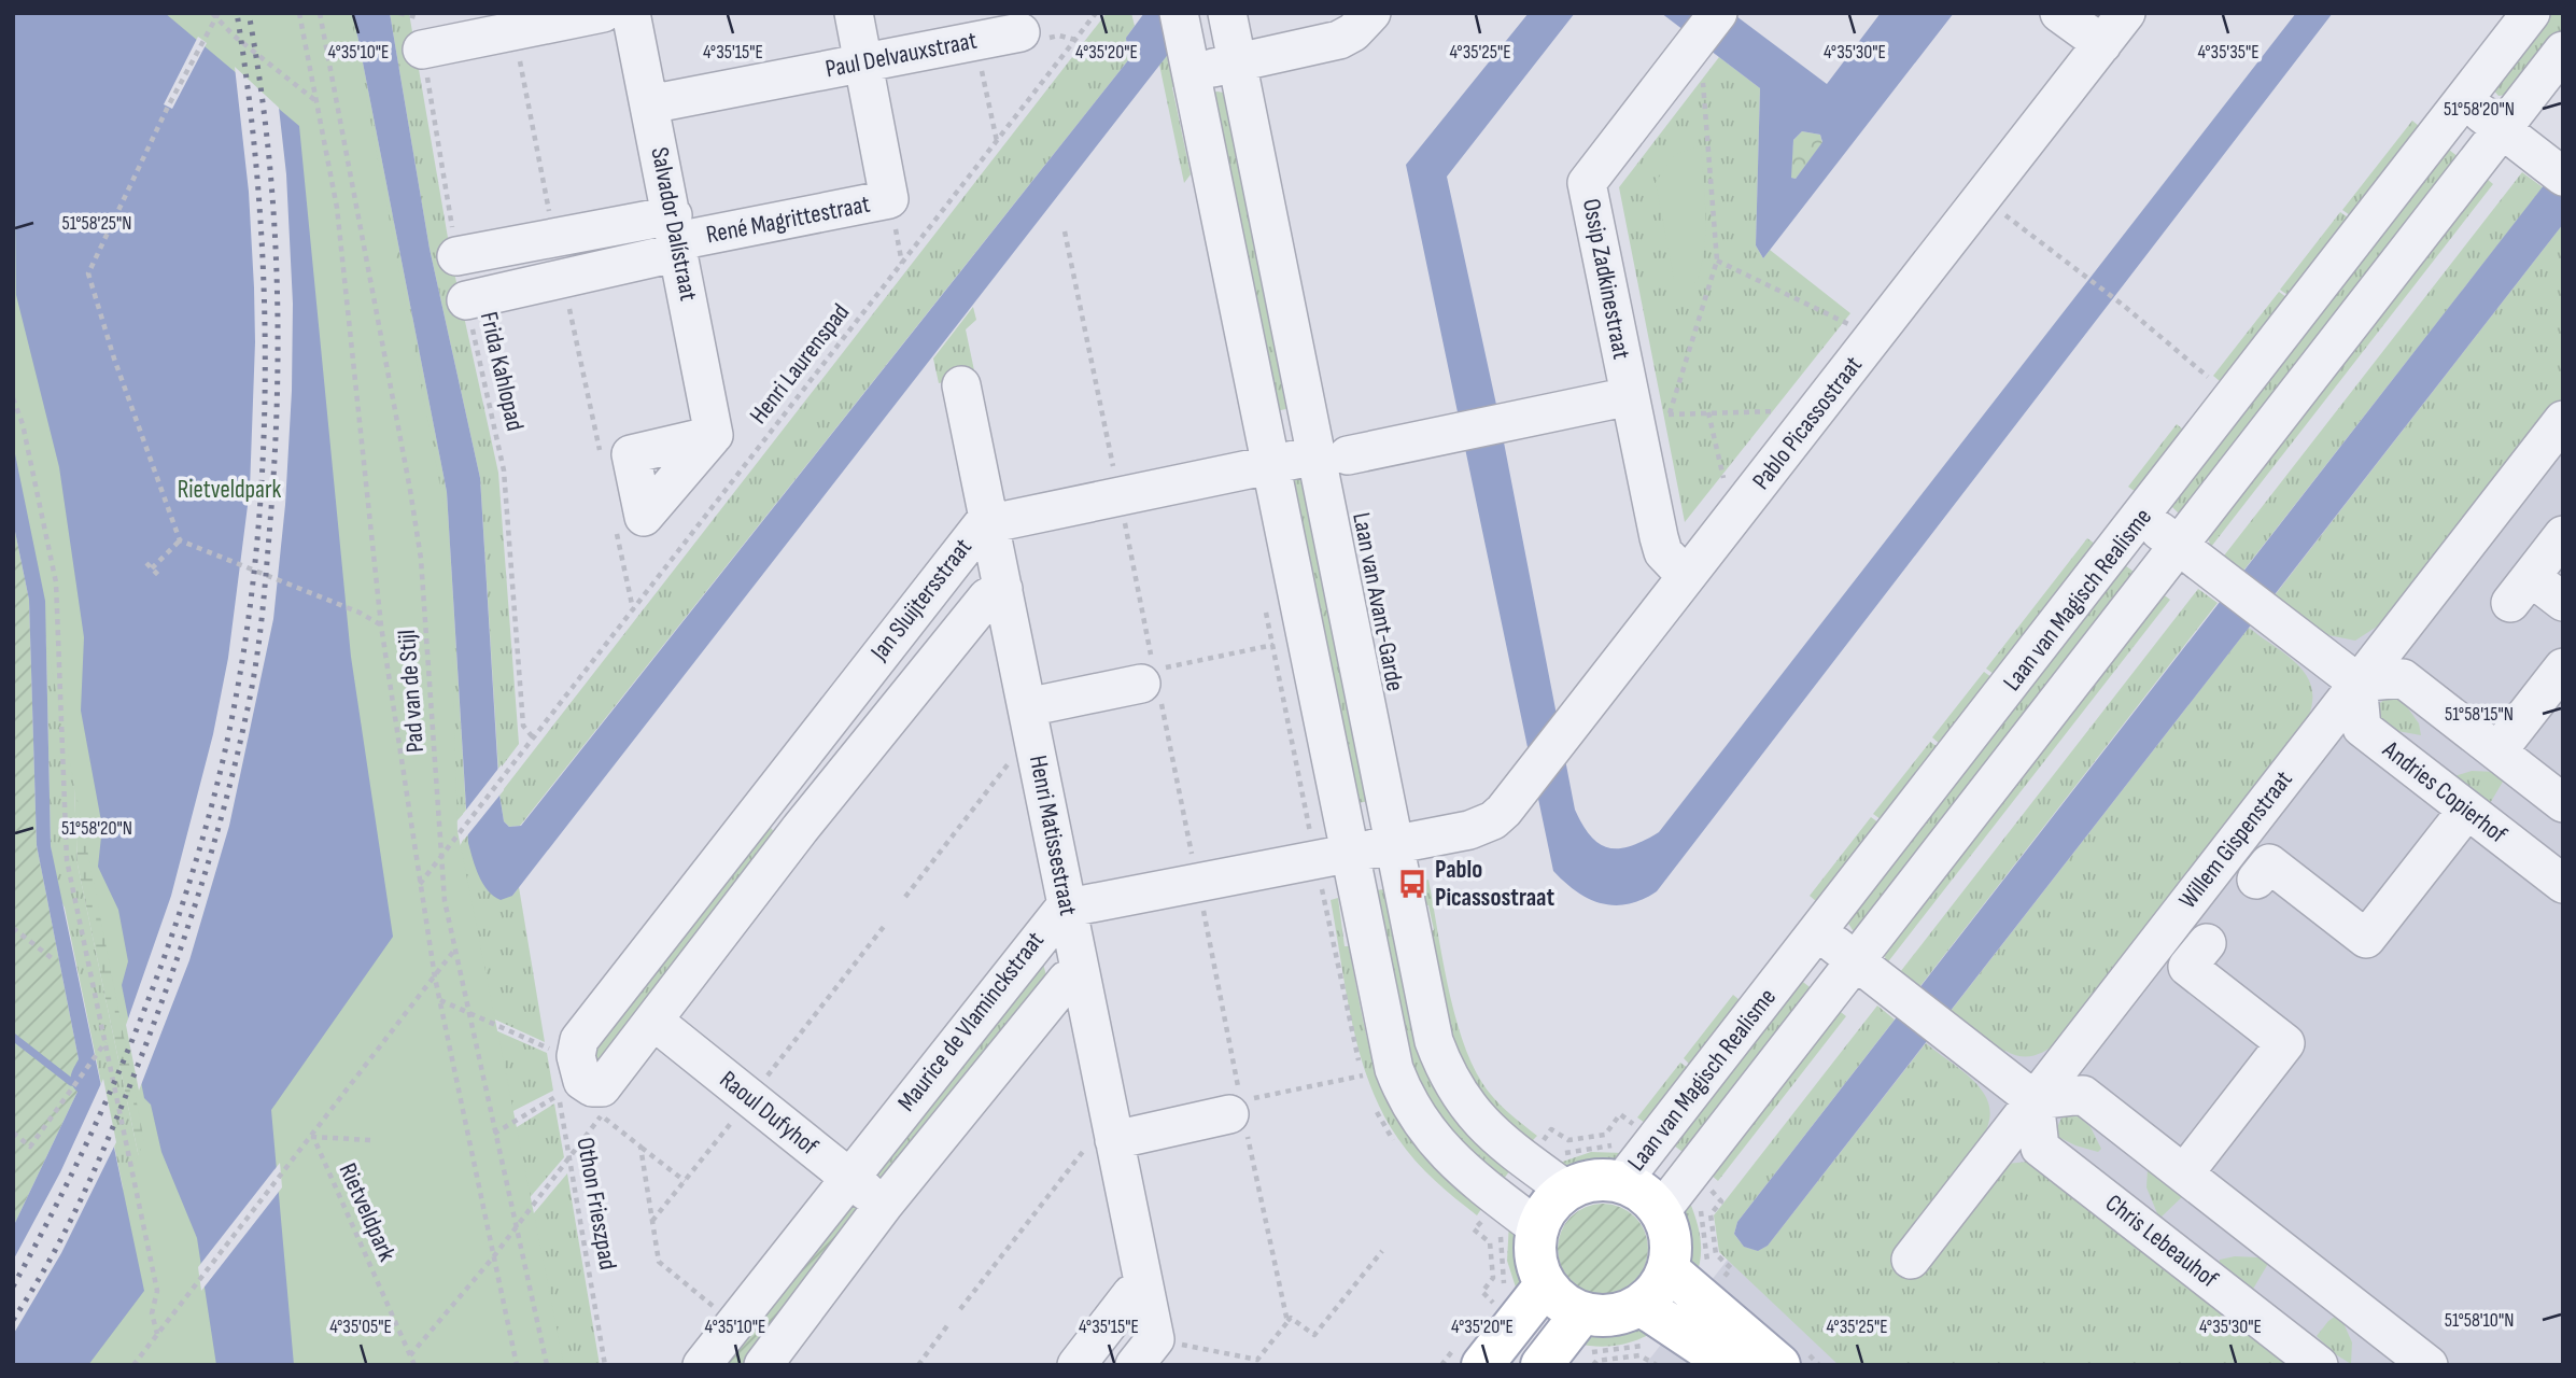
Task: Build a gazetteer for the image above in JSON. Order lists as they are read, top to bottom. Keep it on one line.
{"streets":{"street":["Paul Delvauxstraat","René Magrittestraat","Salvador Dalístraat","Ossip Zadkinestraat","Pablo Picassostraat","Jan Sluijtersstraat","Laan van Magisch Realisme","Laan van Avant-Garde","Andries Copierhof","Henri Matissestraat","Willem Gispenstraat","Maurice de Vlaminckstraat","Raoul Dufyhof","Chris Lebeauhof"],"path":["Henri Laurenspad","Frida Kahlopad","Pad van de Stijl","Othon Frieszpad","Rietveldpark"]},"crossings":[["Paul Delvauxstraat","René Magrittestraat"],["Paul Delvauxstraat","Salvador Dalístraat"],["René Magrittestraat","Salvador Dalístraat"],["Ossip Zadkinestraat","Pablo Picassostraat"],["Ossip Zadkinestraat","Jan Sluijtersstraat"],["Henri Laurenspad","Frida Kahlopad"],["Henri Laurenspad","Pad van de Stijl"],["Pablo Picassostraat","Laan van Avant-Garde"],["Jan Sluijtersstraat","Laan van Avant-Garde"],["Jan Sluijtersstraat","Henri Matissestraat"],["Jan Sluijtersstraat","Raoul Dufyhof"],["Jan Sluijtersstraat","Othon Frieszpad"],["Laan van Magisch Realisme","Laan van Avant-Garde"],["Andries Copierhof","Willem Gispenstraat"],["Henri Matissestraat","Maurice de Vlaminckstraat"],["Willem Gispenstraat","Chris Lebeauhof"],["Maurice de Vlaminckstraat","Raoul Dufyhof"]],"parks":["Rietveldpark"],"places":{"bus stop":["Pablo Picassostraat"]},"coordinates":["4°35'10\"E","4°35'15\"E","4°35'20\"E","4°35'25\"E","4°35'30\"E","4°35'35\"E","51°58'20\"N","51°58'25\"N","51°58'15\"N","51°58'10\"N","4°35'05\"E"]}
